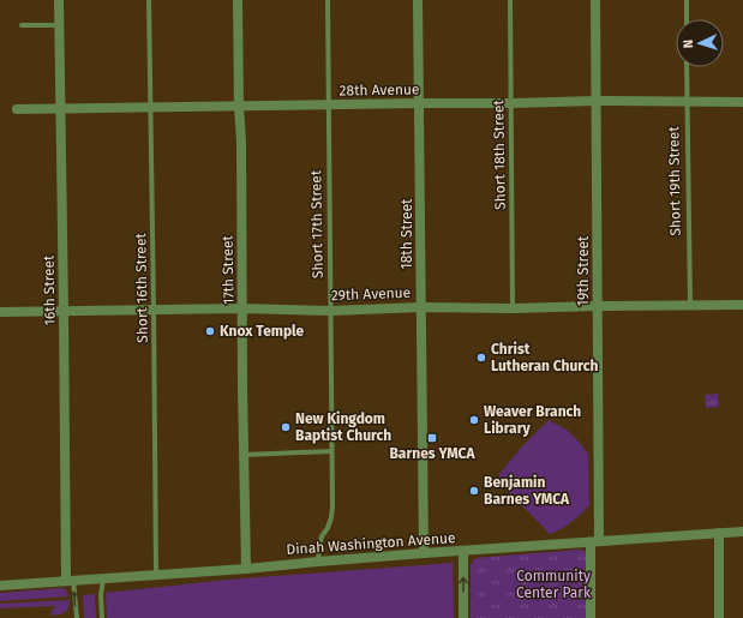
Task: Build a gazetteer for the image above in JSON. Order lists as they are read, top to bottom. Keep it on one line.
{"streets":{"street":["28th Avenue","18th Street","17th Street","19th Street","16th Street","29th Avenue","Dinah Washington Avenue"],"lane":["Short 18th Street","Short 19th Street","Short 17th Street","Short 16th Street"]},"crossings":[["28th Avenue","Short 18th Street"],["28th Avenue","Short 19th Street"],["28th Avenue","Short 17th Street"],["28th Avenue","18th Street"],["28th Avenue","17th Street"],["28th Avenue","19th Street"],["28th Avenue","Short 16th Street"],["28th Avenue","16th Street"],["Short 18th Street","29th Avenue"],["Short 19th Street","29th Avenue"],["Short 17th Street","29th Avenue"],["Short 17th Street","Dinah Washington Avenue"],["18th Street","29th Avenue"],["18th Street","Dinah Washington Avenue"],["17th Street","29th Avenue"],["17th Street","Dinah Washington Avenue"],["19th Street","29th Avenue"],["19th Street","Dinah Washington Avenue"],["Short 16th Street","29th Avenue"],["Short 16th Street","Dinah Washington Avenue"],["16th Street","29th Avenue"],["16th Street","Dinah Washington Avenue"]],"parks":["Community Center Park"],"places":{"other":["Knox Temple","Christ Lutheran Church","Weaver Branch Library","New Kingdom Baptist Church","Benjamin Barnes YMCA"],"transit":["Barnes YMCA"]},"north":"left"}
